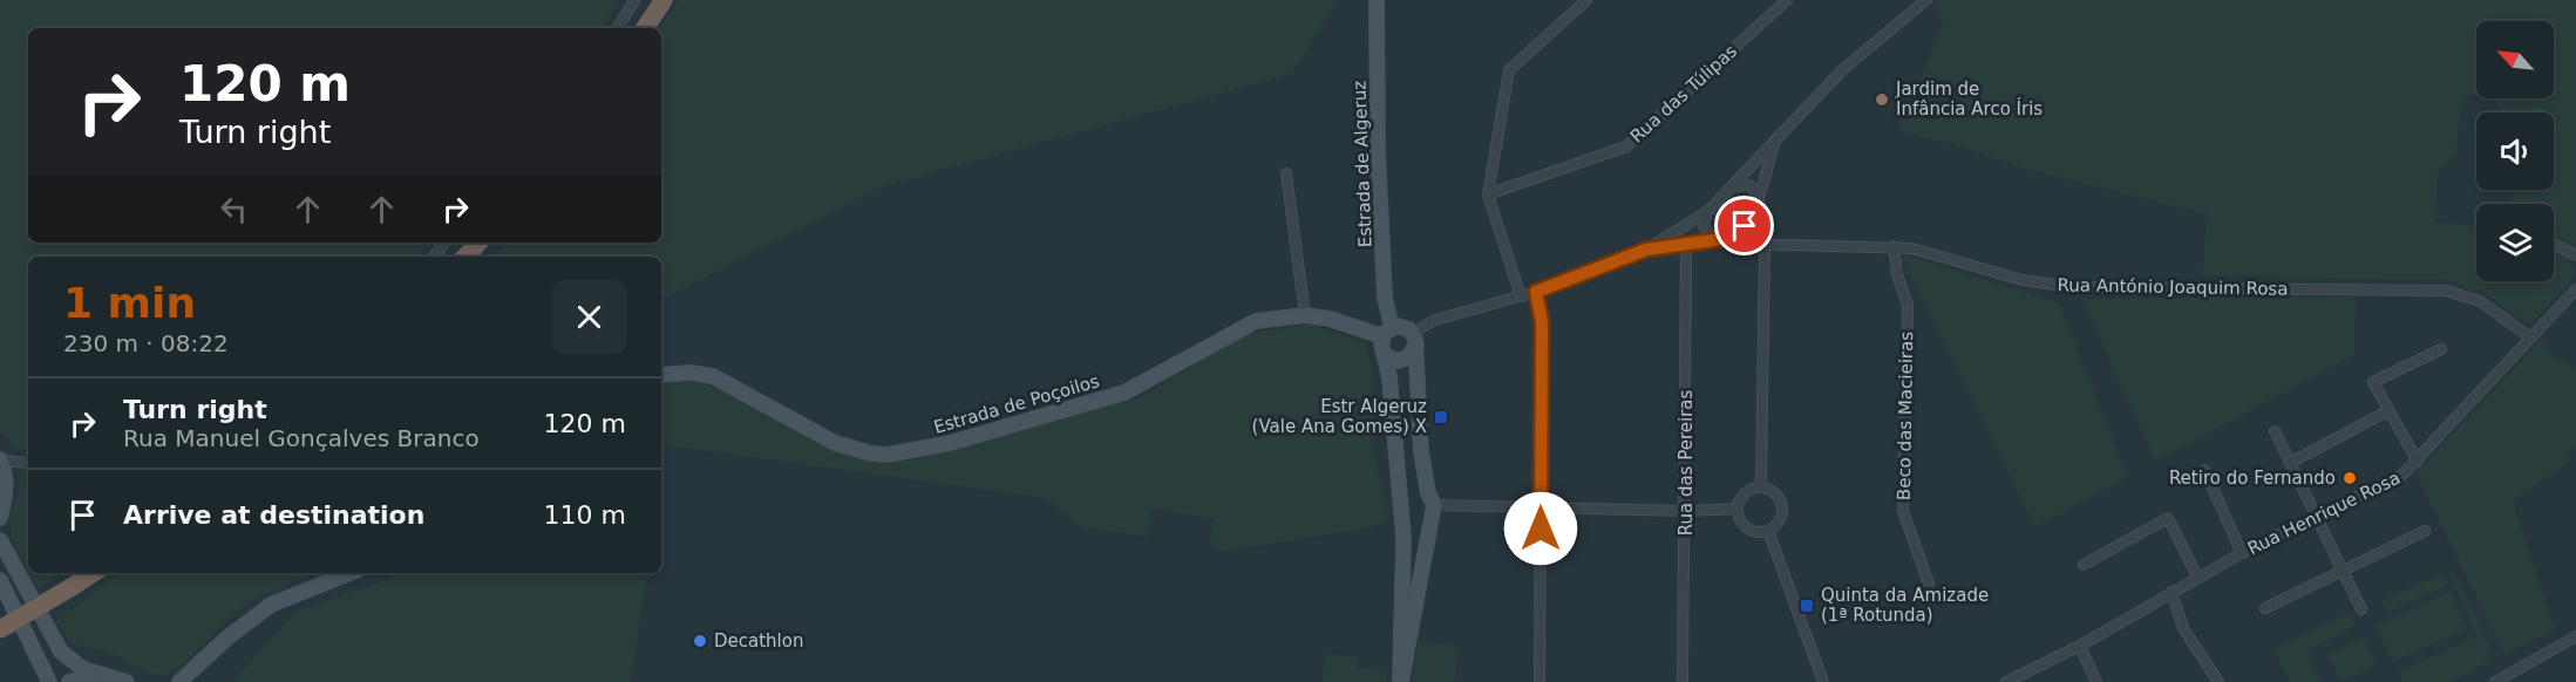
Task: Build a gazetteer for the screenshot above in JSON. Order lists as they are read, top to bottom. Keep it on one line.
{"streets":{"main road":["Estrada de Algeruz","Estrada de Poçoilos"],"street":["Rua das Túlipas","Rua António Joaquim Rosa","Beco das Macieiras","Rua das Pereiras","Rua Henrique Rosa"]},"crossings":[["Estrada de Algeruz","Estrada de Poçoilos"],["Rua António Joaquim Rosa","Beco das Macieiras"],["Rua António Joaquim Rosa","Rua Henrique Rosa"]],"places":{"other":["Jardim de Infância Arco Íris","Retiro do Fernando","Decathlon"],"transit":["Estr Algeruz (Vale Ana Gomes) X","Quinta da Amizade (1ª Rotunda)"]},"north":"top left","page":{"turn":["120 m","Turn right"],"heading":["1 min","230 m · 08:22"],"list":[{"name":"Turn right","note":"Rua Manuel Gonçalves Branco","value":"120 m"},{"name":"Arrive at destination","value":"110 m"}]}}
